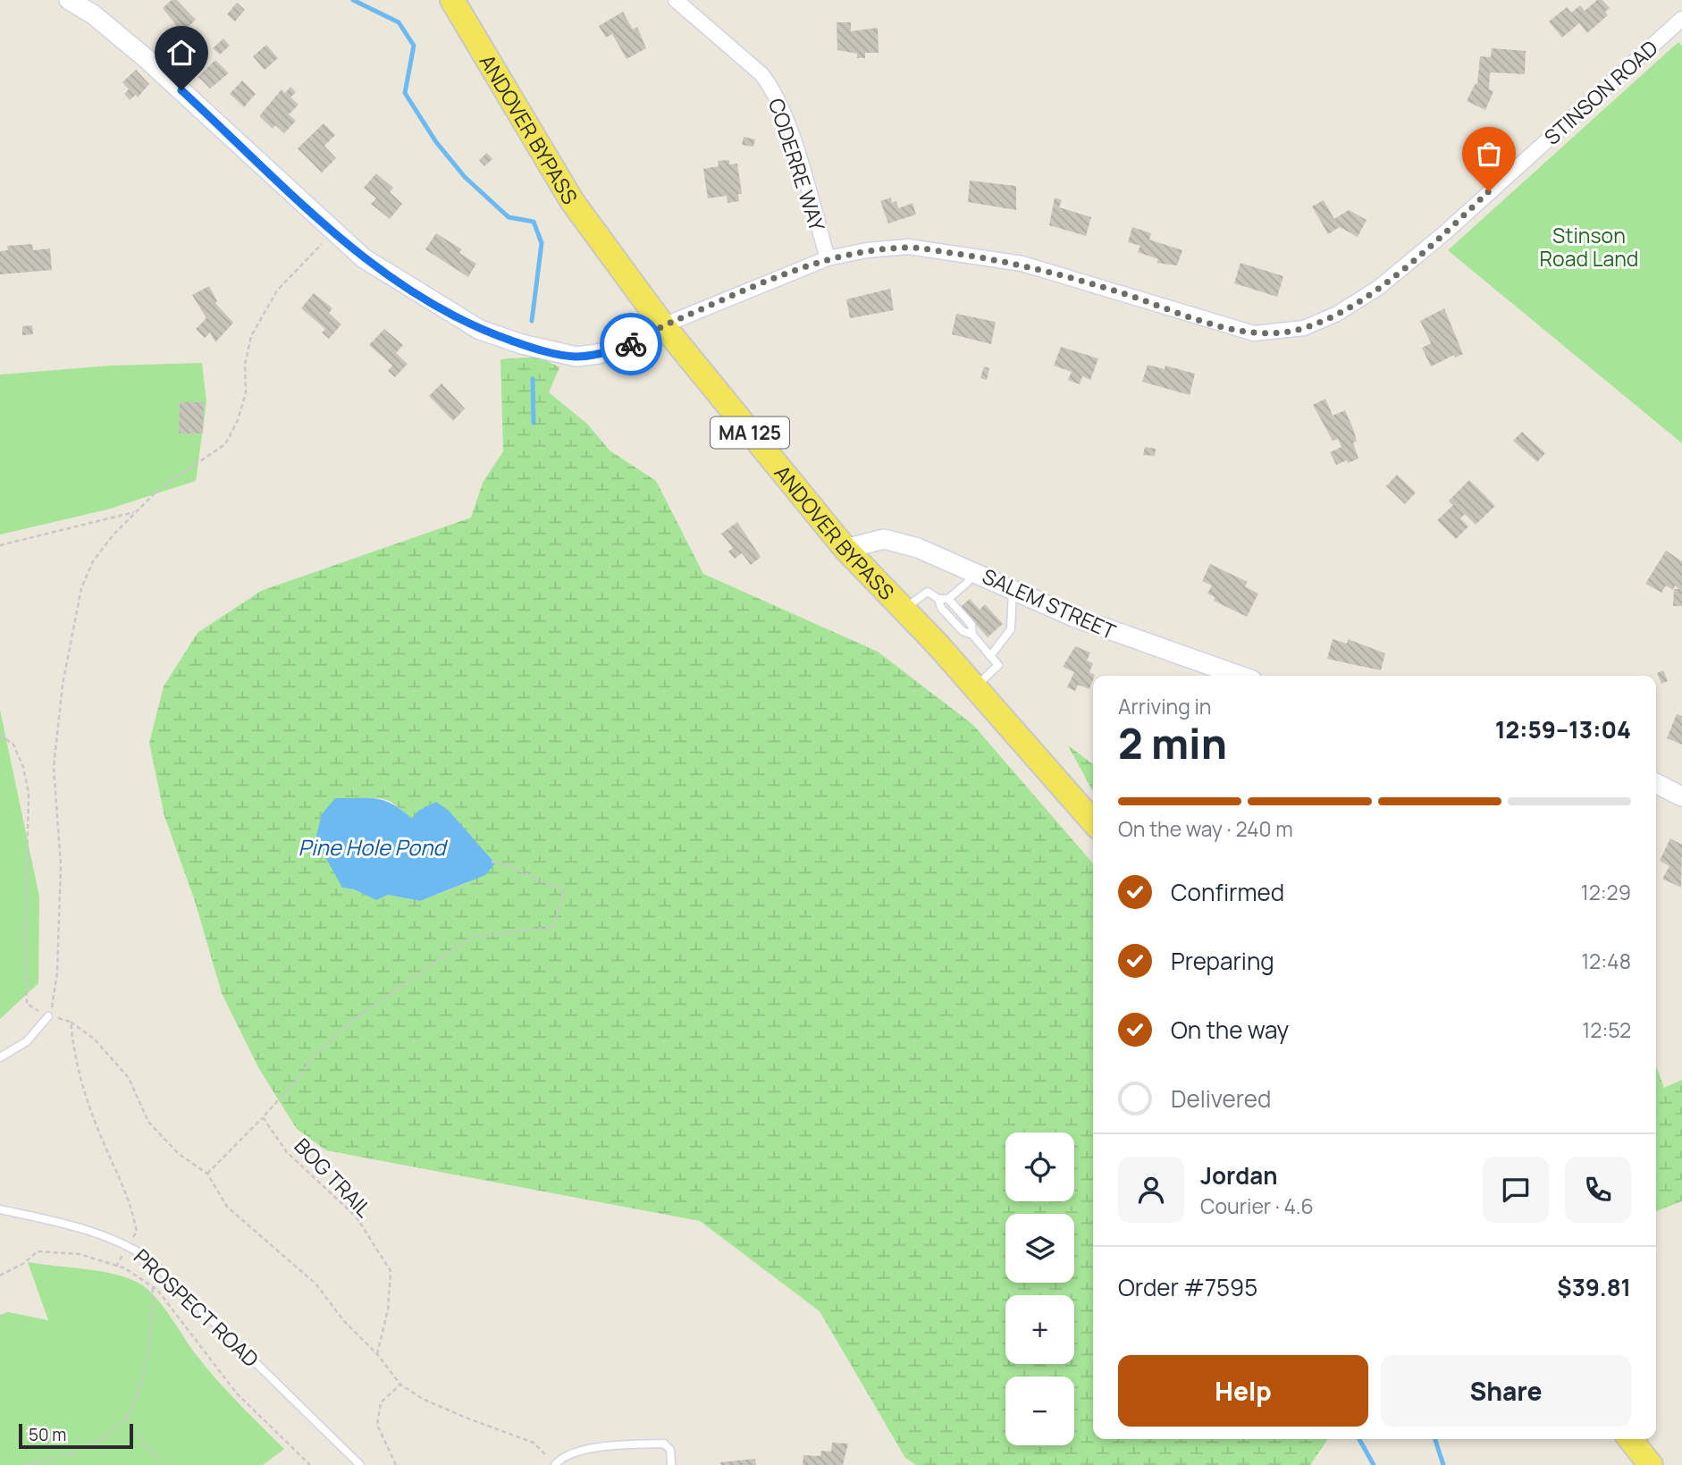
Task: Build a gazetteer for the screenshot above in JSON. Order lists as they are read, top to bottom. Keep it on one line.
{"streets":{"main road":["ANDOVER BYPASS","MA 125"],"street":["STINSON ROAD","CODERRE WAY","SALEM STREET"],"lane":["PROSPECT ROAD"],"path":["BOG TRAIL"]},"crossings":[["STINSON ROAD","ANDOVER BYPASS"],["STINSON ROAD","CODERRE WAY"],["ANDOVER BYPASS","SALEM STREET"]],"water":["Pine Hole Pond"],"parks":["Stinson Road Land"],"scale_bar":"50 m","page":{"heading":["2 min","Arriving in","12:59–13:04"],"panel":["Jordan","Courier · 4.6","Order #7595","$39.81"],"bar":"On the way · 240 m","list":[["Confirmed","12:29"],["Preparing","12:48"],["On the way","12:52"],"Delivered"],"map_buttons":["+","−"],"buttons":["Help","Share"],"scale":"50 m"}}
